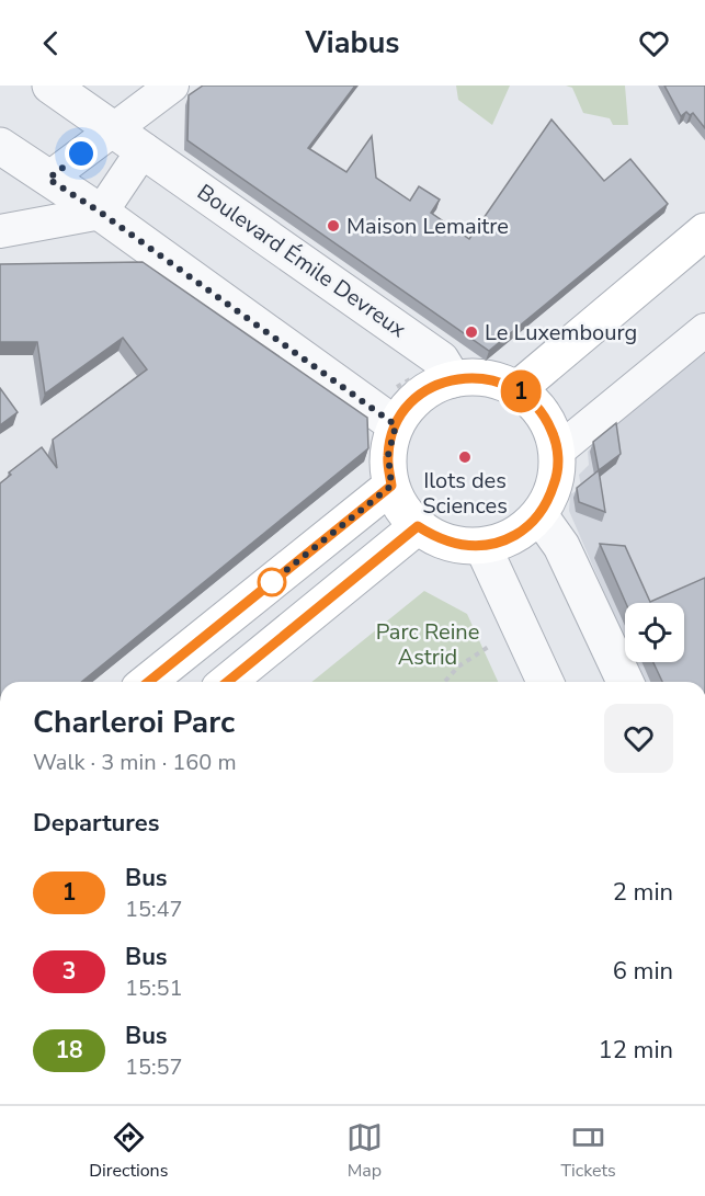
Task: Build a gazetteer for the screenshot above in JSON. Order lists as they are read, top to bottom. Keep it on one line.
{"streets":{"street":["Boulevard Émile Devreux"]},"parks":["Parc Reine Astrid"],"places":["Maison Lemaitre","Le Luxembourg","Ilots des Sciences"],"lines":["bus line 1"],"page":{"header":"Viabus","on_map":"1","heading":[["Charleroi Parc","Walk · 3 min · 160 m"],"Departures"],"list":[{"mark":"1","name":"Bus","note":"15:47","value":"2 min"},{"mark":"3","name":"Bus","note":"15:51","value":"6 min"},{"mark":"18","name":"Bus","note":"15:57","value":"12 min"}],"tabs":["Directions","Map","Tickets"]}}
